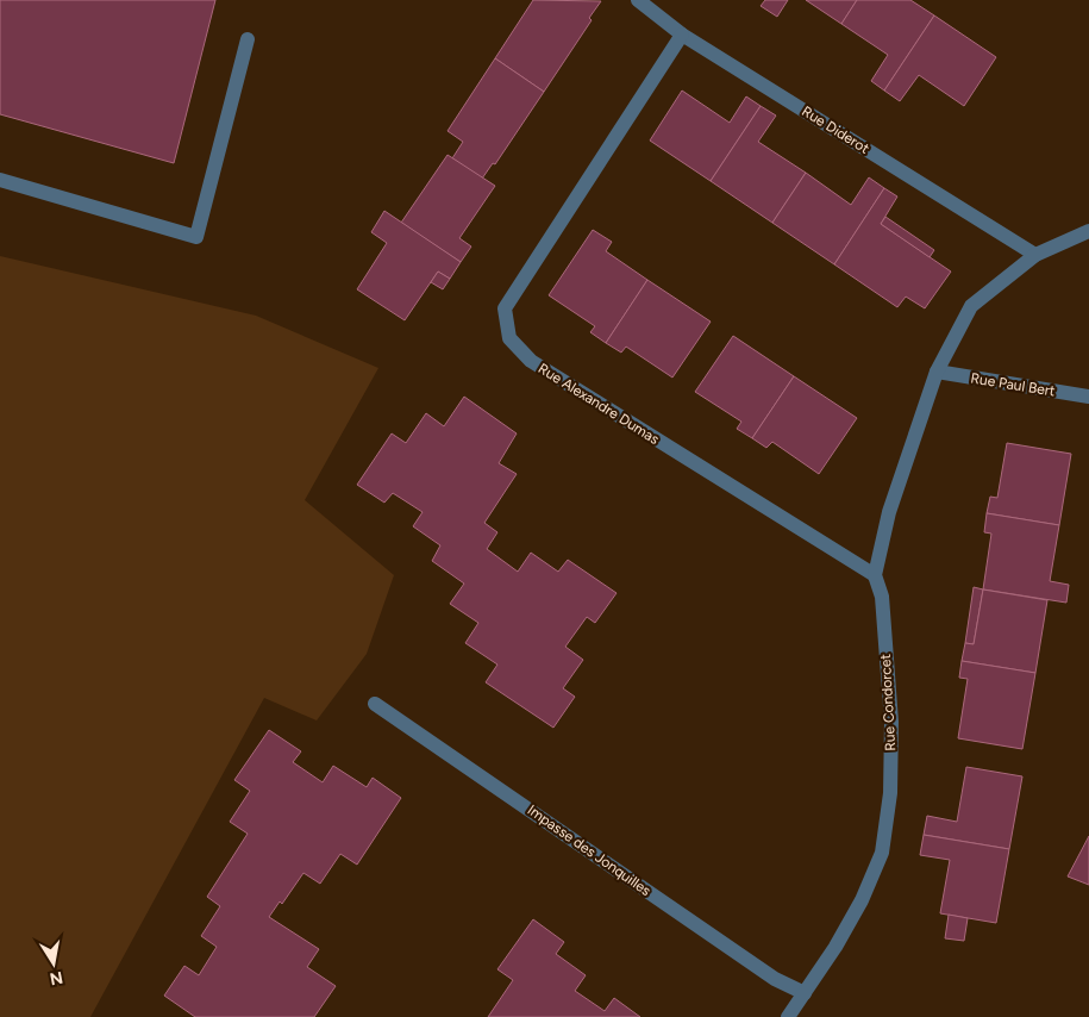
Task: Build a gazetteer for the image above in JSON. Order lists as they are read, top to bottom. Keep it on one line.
{"streets":{"street":["Rue Diderot","Rue Paul Bert","Rue Alexandre Dumas","Rue Condorcet","Impasse des Jonquilles"]},"crossings":[["Rue Diderot","Rue Alexandre Dumas"],["Rue Diderot","Rue Condorcet"],["Rue Paul Bert","Rue Condorcet"],["Rue Alexandre Dumas","Rue Condorcet"],["Rue Condorcet","Impasse des Jonquilles"]],"north":"bottom"}
